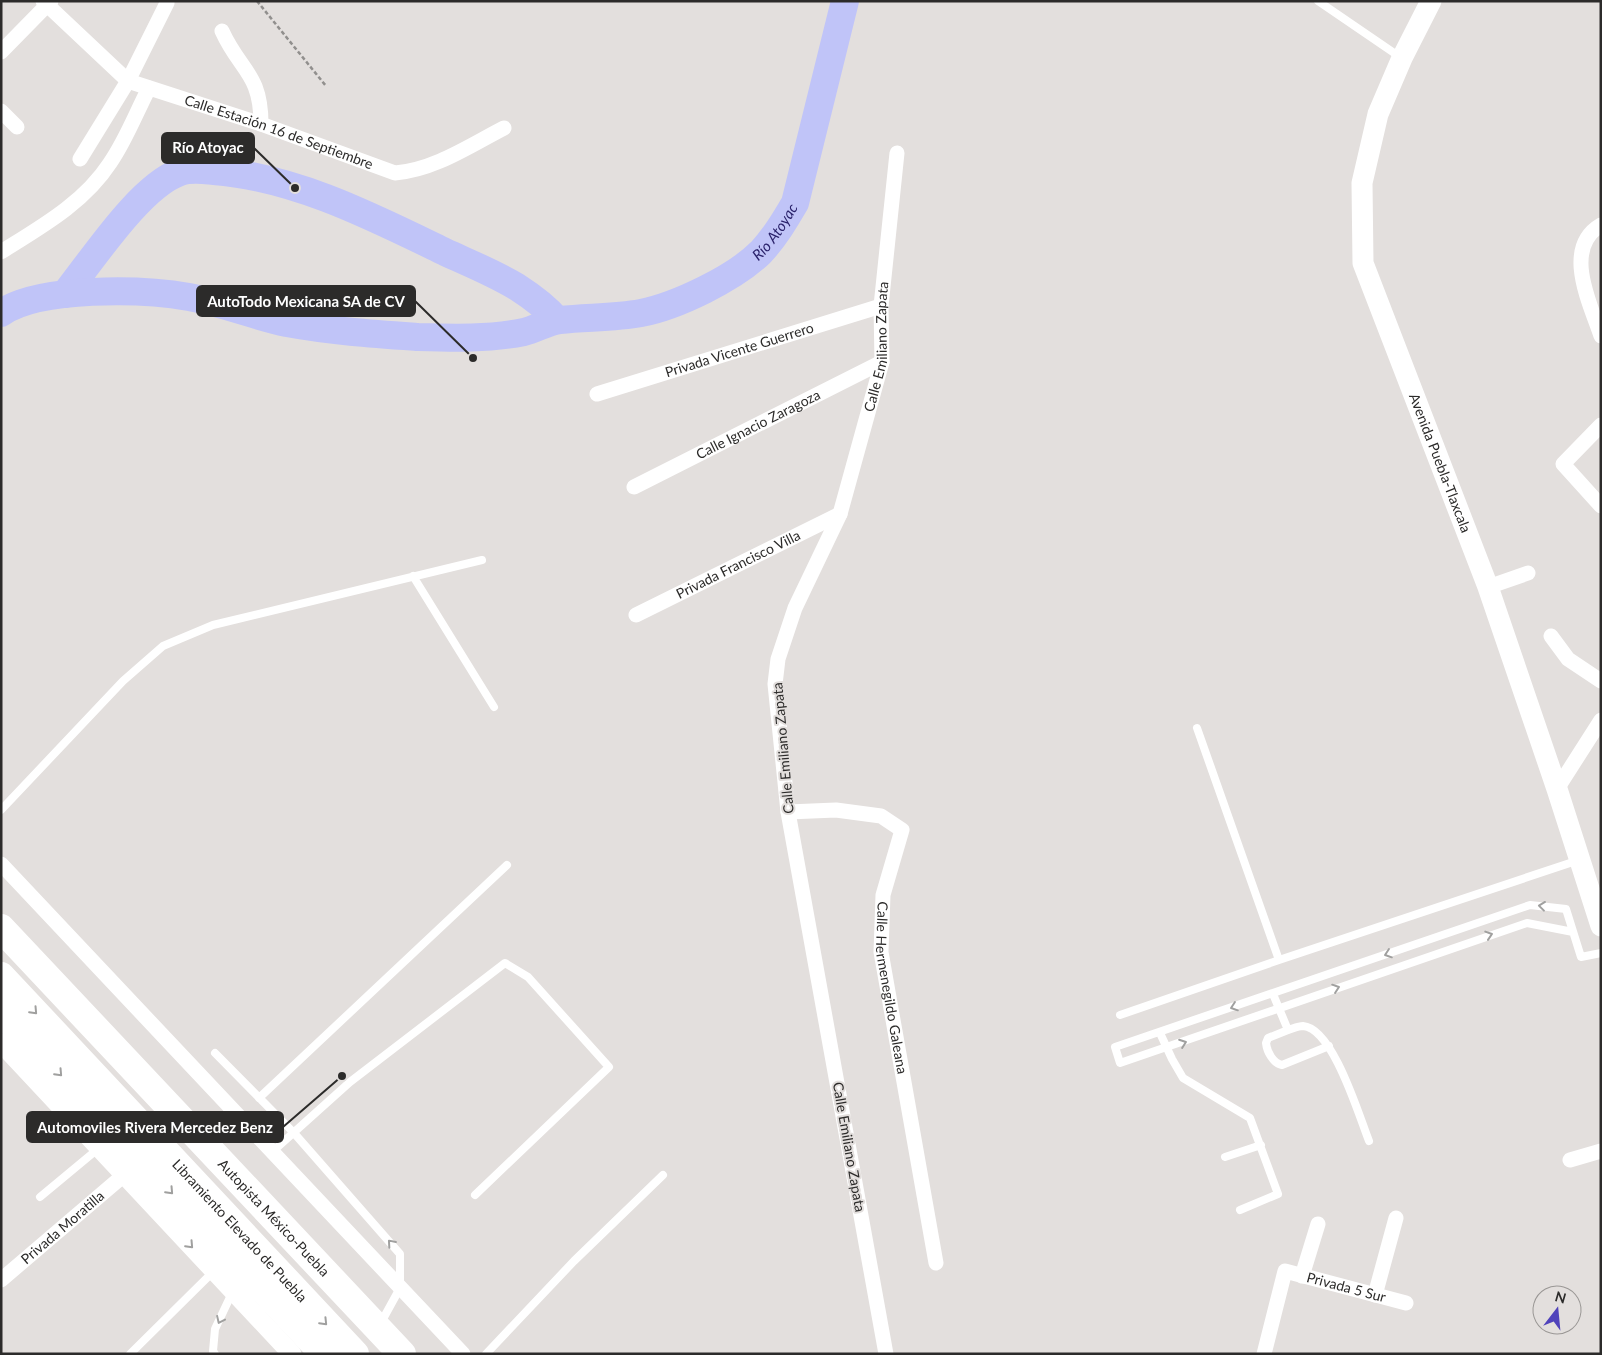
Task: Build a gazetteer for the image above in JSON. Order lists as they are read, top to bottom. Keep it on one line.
{"streets":{"highway":["Autopista México-Puebla","Libramiento Elevado de Puebla"],"main road":["Avenida Puebla-Tlaxcala"],"street":["Calle Estación 16 de Septiembre","Calle Emiliano Zapata","Privada Vicente Guerrero","Calle Ignacio Zaragoza","Privada Francisco Villa","Calle Hermenegildo Galeana","Privada Moratilla","Privada 5 Sur"]},"crossings":[["Calle Emiliano Zapata","Privada Vicente Guerrero"],["Calle Emiliano Zapata","Calle Ignacio Zaragoza"],["Calle Emiliano Zapata","Privada Francisco Villa"],["Calle Emiliano Zapata","Calle Hermenegildo Galeana"]],"water":["Río Atoyac"],"places":["Río Atoyac","AutoTodo Mexicana SA de CV","Automoviles Rivera Mercedez Benz"],"north":"top"}
